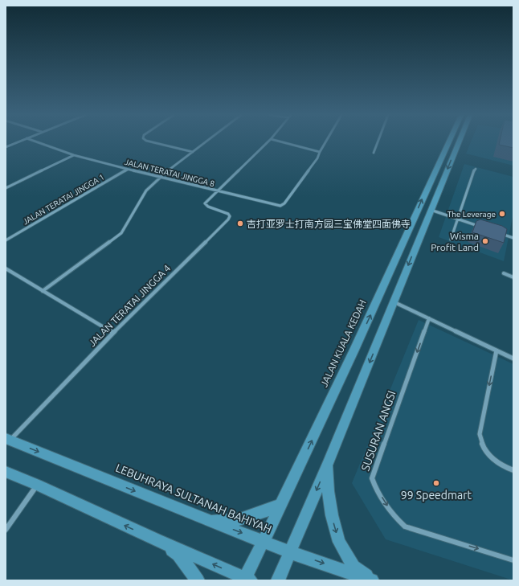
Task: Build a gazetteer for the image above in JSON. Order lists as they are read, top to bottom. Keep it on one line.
{"streets":{"main road":["JALAN KUALA KEDAH","LEBUHRAYA SULTANAH BAHIYAH"],"street":["JALAN TERATAI JINGGA 8","JALAN TERATAI JINGGA 1","JALAN TERATAI JINGGA 4","SUSURAN ANGSI"]},"crossings":[["JALAN TERATAI JINGGA 8","JALAN TERATAI JINGGA 1"],["JALAN TERATAI JINGGA 8","JALAN TERATAI JINGGA 4"],["JALAN TERATAI JINGGA 4","LEBUHRAYA SULTANAH BAHIYAH"],["JALAN KUALA KEDAH","LEBUHRAYA SULTANAH BAHIYAH"]],"places":["The Leverage","吉打亚罗士打南方园三宝佛堂四面佛寺","Wisma Profit Land","99 Speedmart"]}
